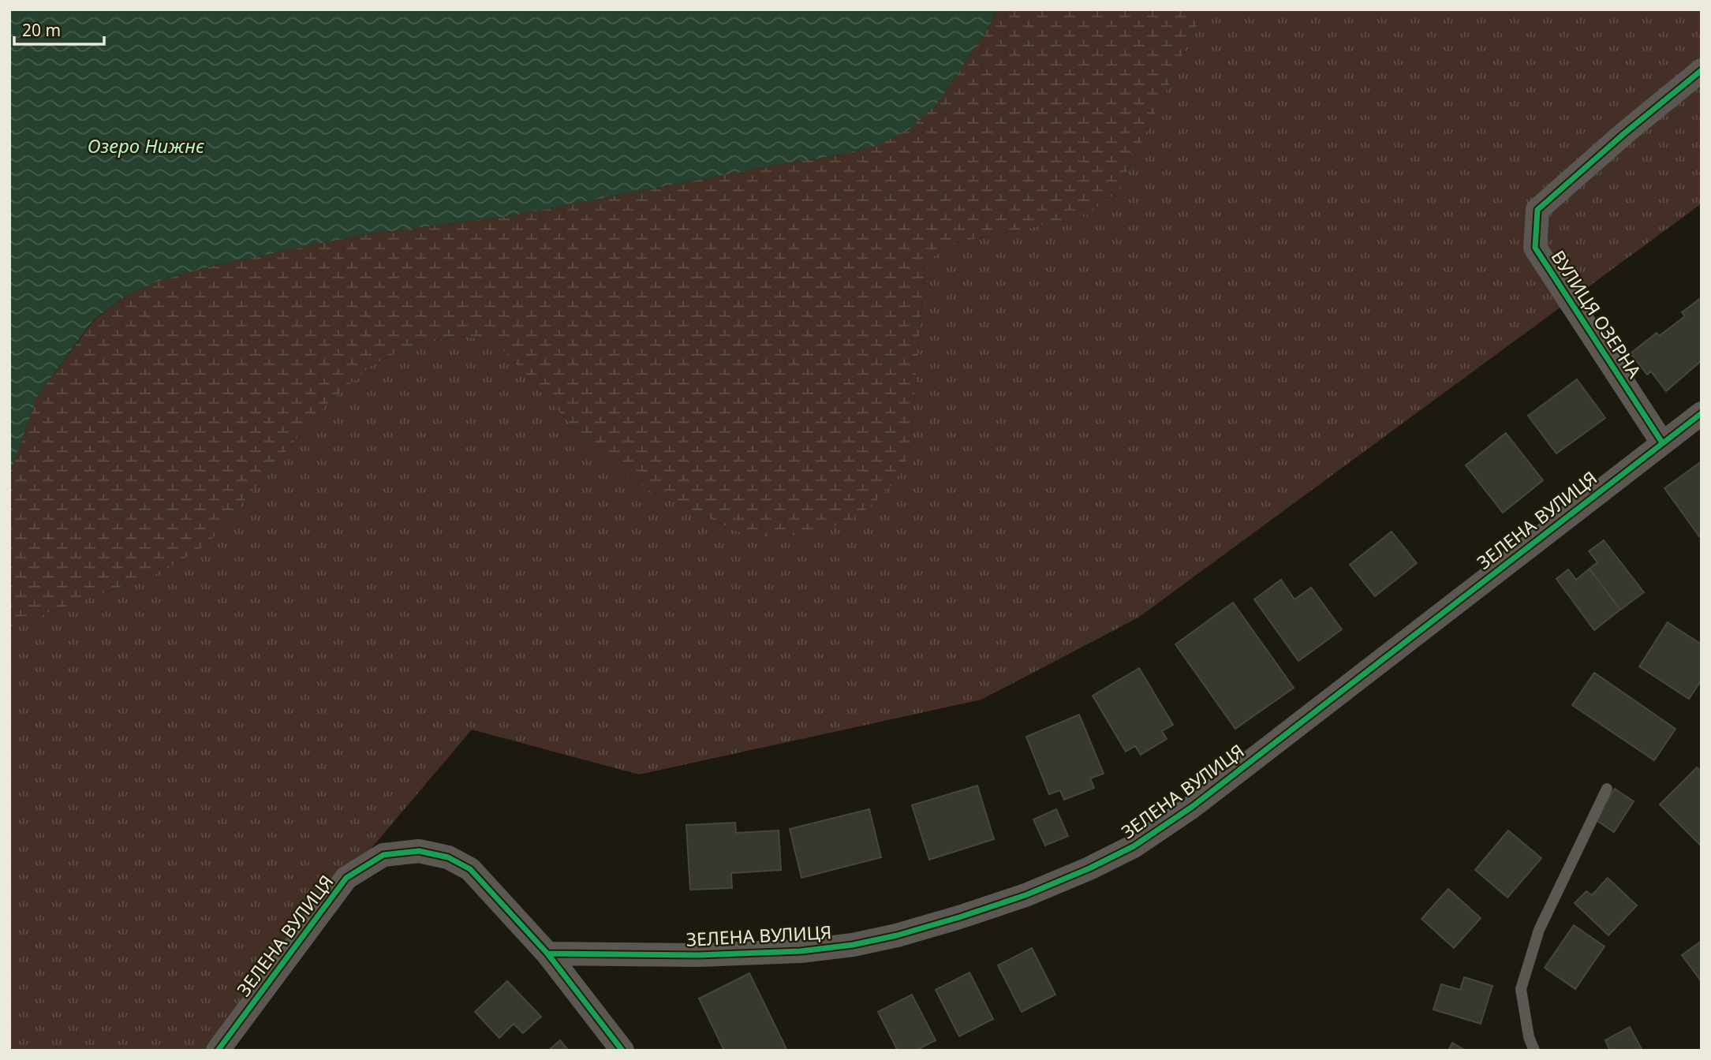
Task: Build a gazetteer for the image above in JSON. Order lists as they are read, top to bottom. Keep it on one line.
{"streets":{"street":["ВУЛИЦЯ ОЗЕРНА","ЗЕЛЕНА ВУЛИЦЯ"]},"crossings":[["ВУЛИЦЯ ОЗЕРНА","ЗЕЛЕНА ВУЛИЦЯ"]],"water":["Озеро Нижнє"],"scale_bar":"20 m"}
